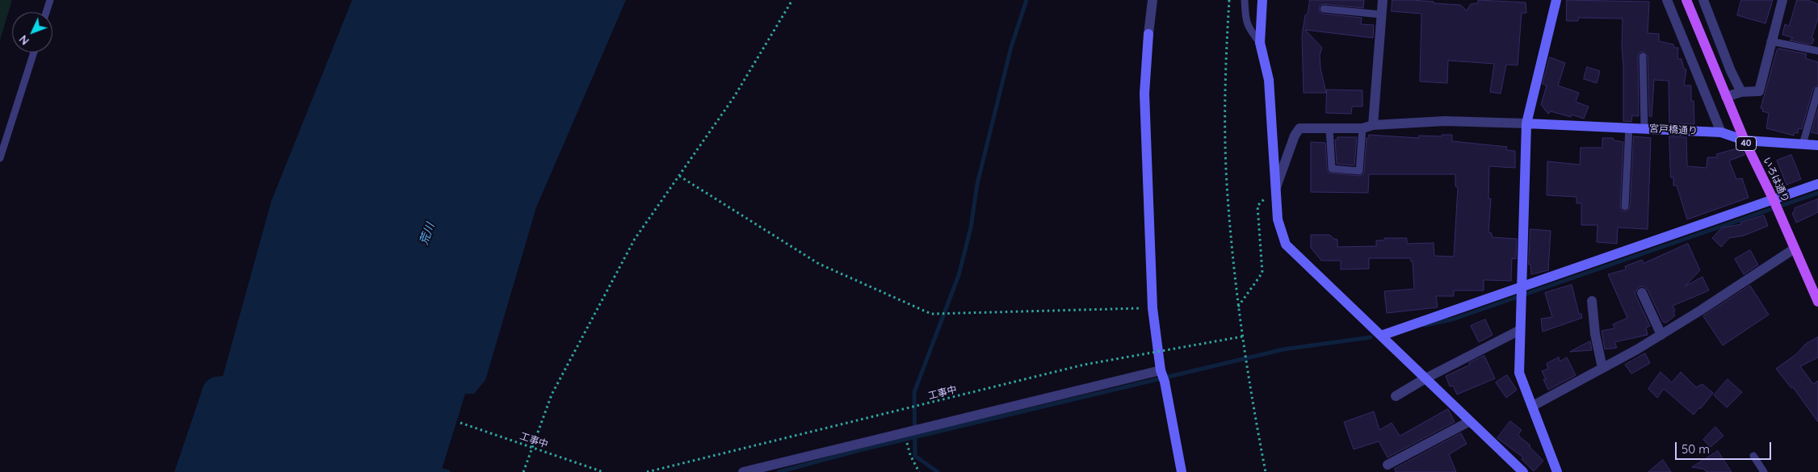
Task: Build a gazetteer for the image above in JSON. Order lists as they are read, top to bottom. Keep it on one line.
{"streets":{"main road":["40","いろは通り"],"street":["宮戸橋通り"],"path":["工事中"]},"crossings":[["宮戸橋通り","いろは通り"]],"water":["荒川"],"scale_bar":"50 m","north":"bottom left"}
